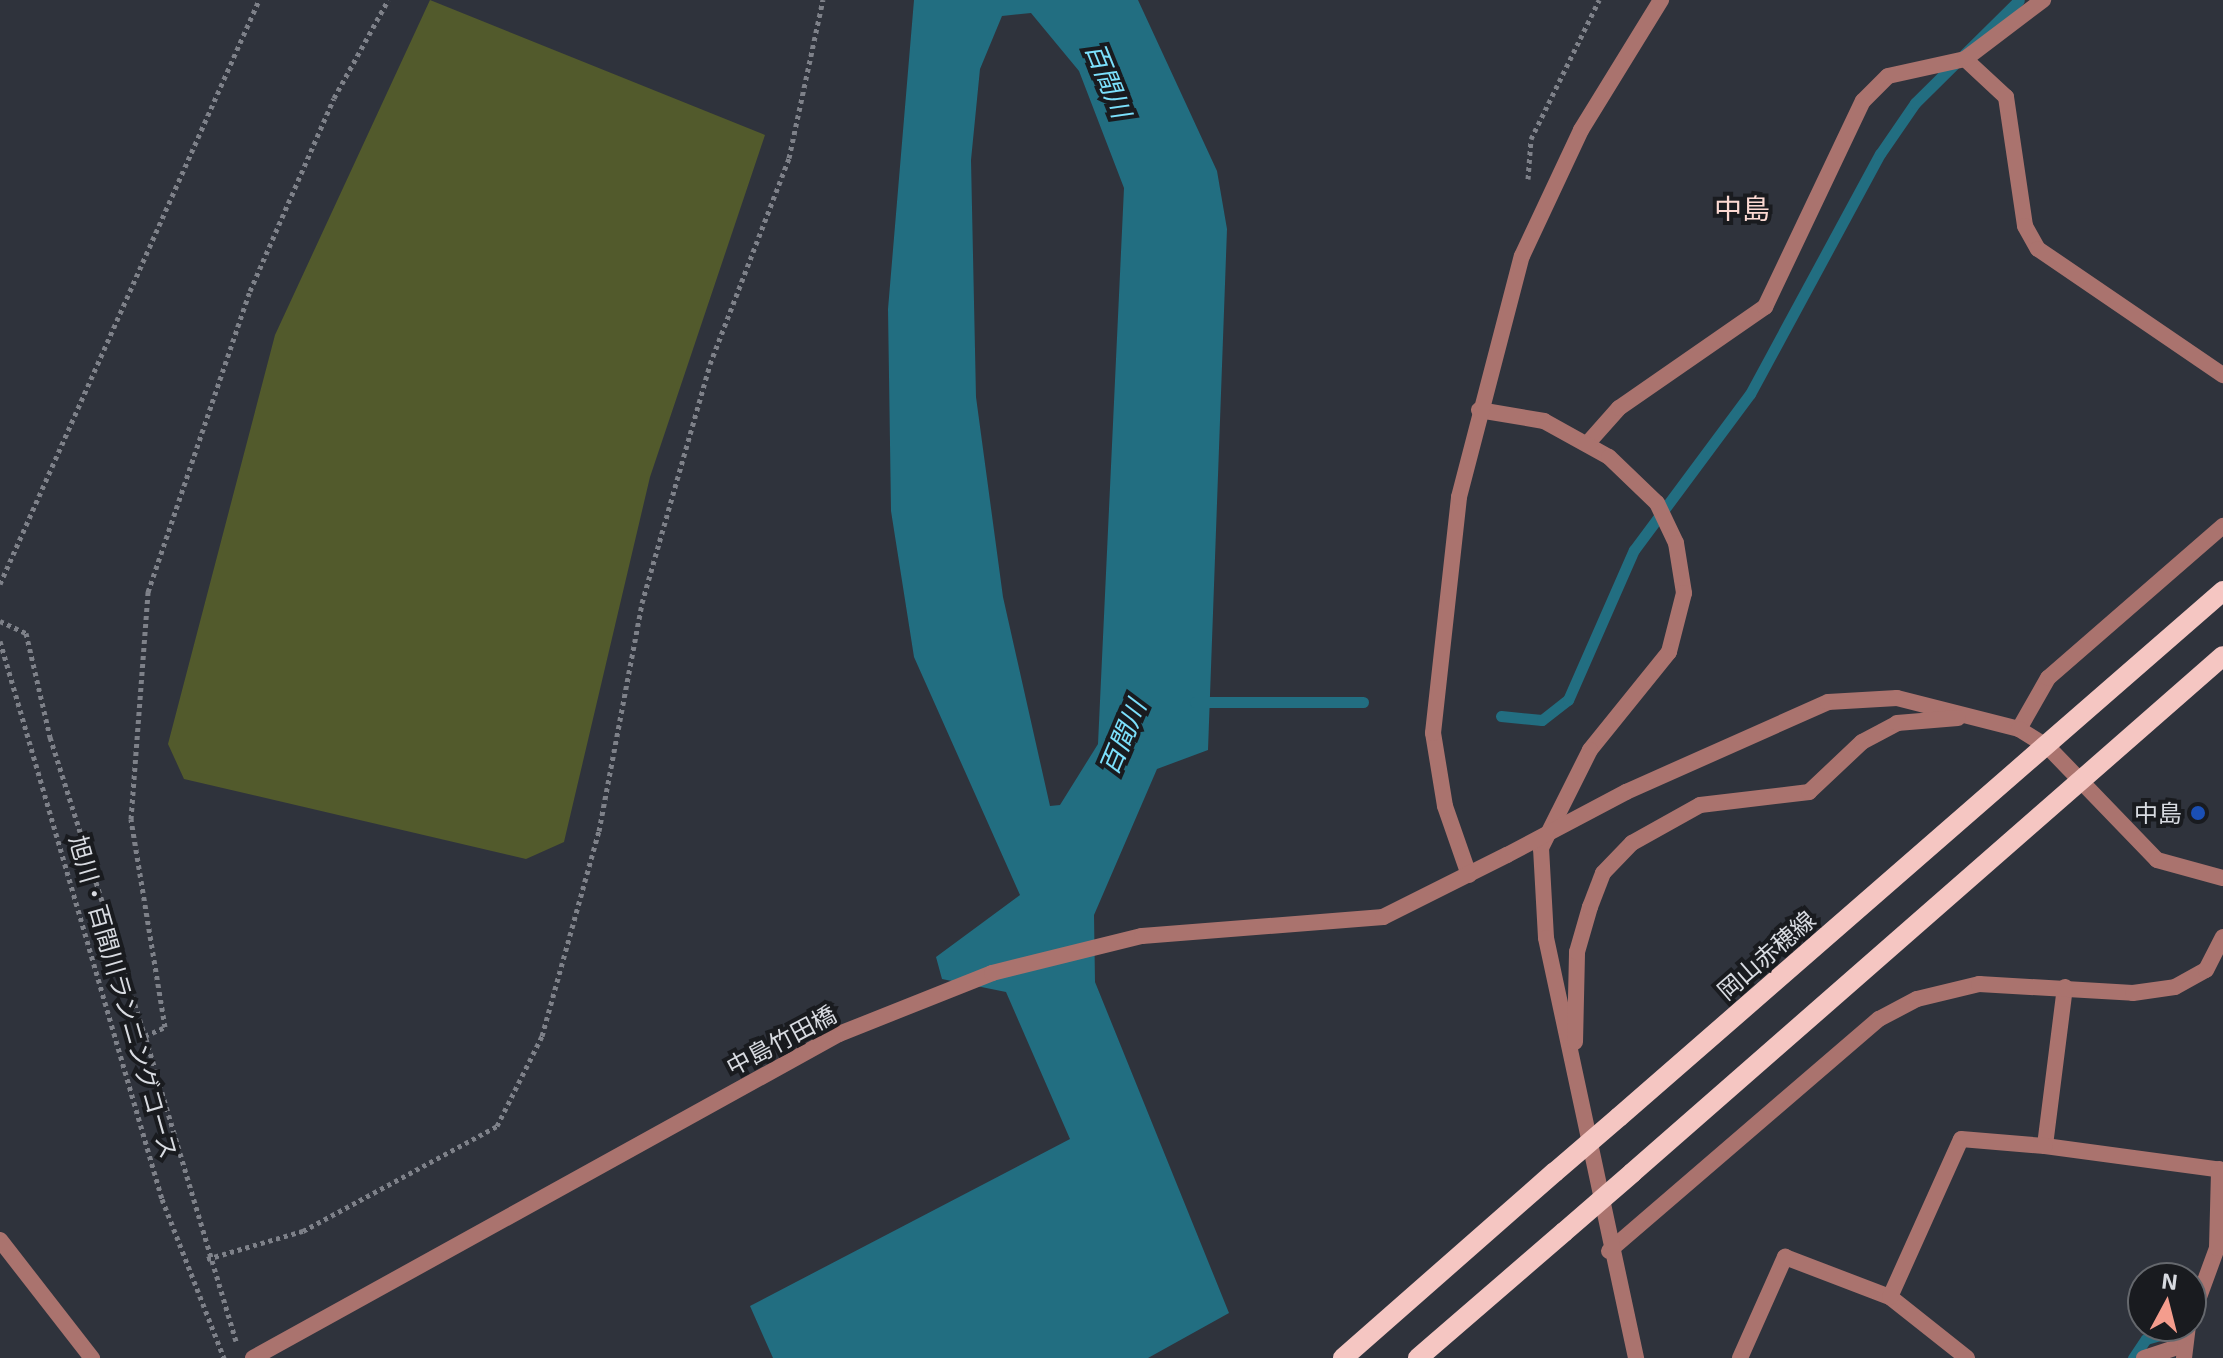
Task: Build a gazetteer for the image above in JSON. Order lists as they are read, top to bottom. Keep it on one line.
{"streets":{"main road":["岡山赤穂線"],"street":["中島竹田橋"],"path":["旭川・百間川ランニングコース"]},"districts":["中島"],"water":["百間川"],"places":["中島"],"north":"top"}
